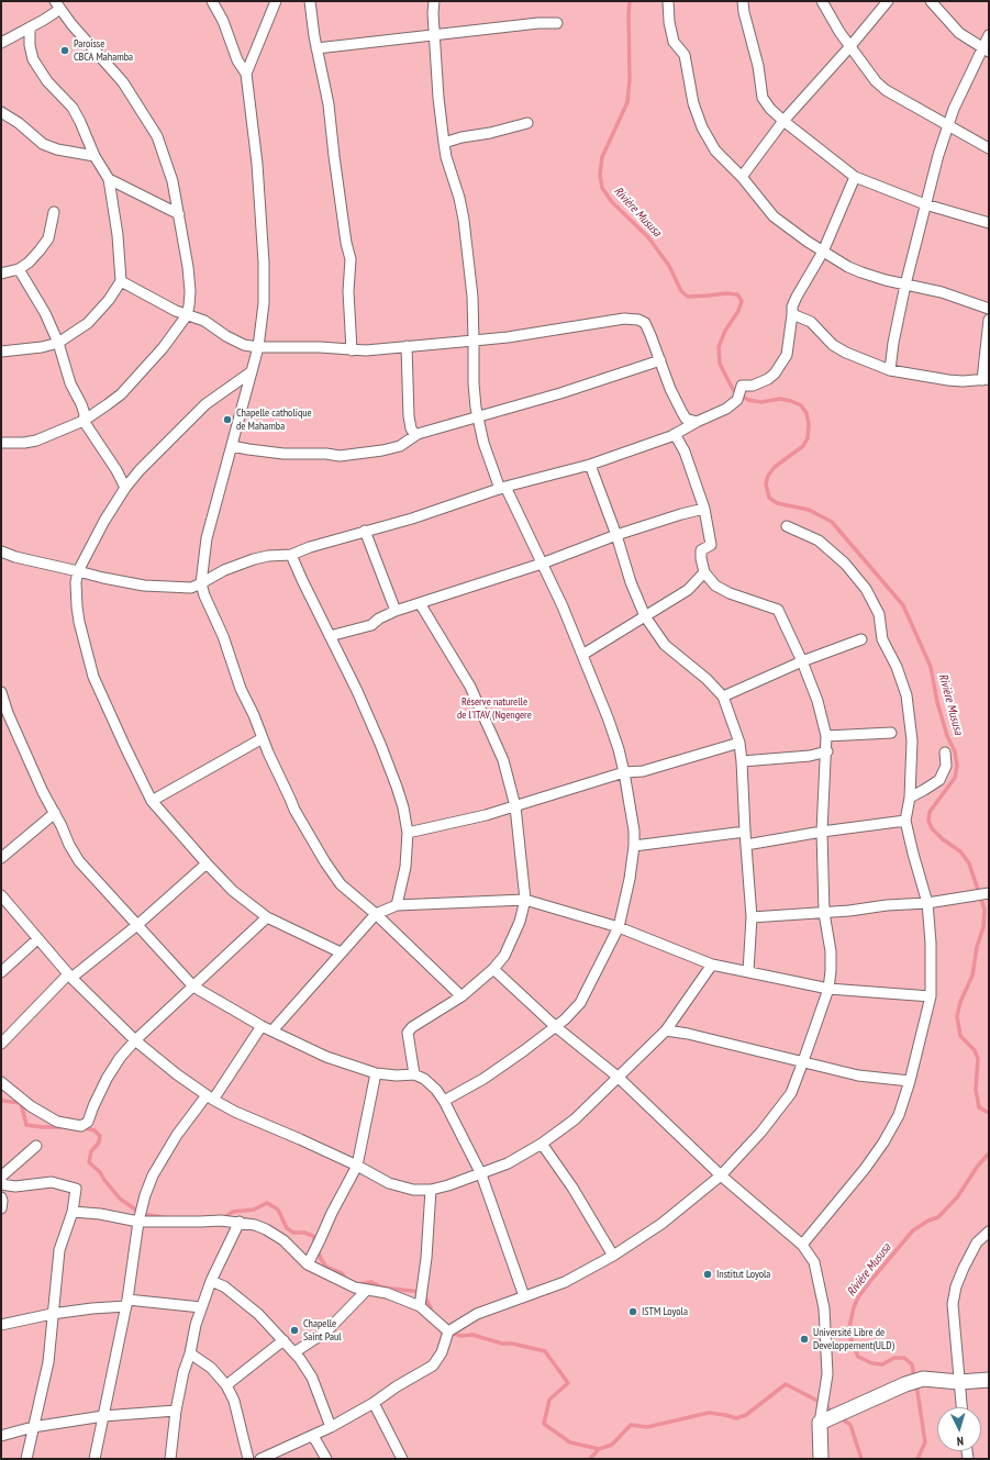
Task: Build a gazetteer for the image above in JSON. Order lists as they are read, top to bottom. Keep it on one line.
{"water":["Rivière Mususa"],"parks":["Réserve naturelle de l'ITAV (Ngengere"],"places":["Paroisse CBCA Mahamba","Chapelle catholique de Mahamba","Institut Loyola","ISTM Loyola","Chapelle Saint Paul","Université Libre de Developpement(ULD)"],"north":"bottom"}
